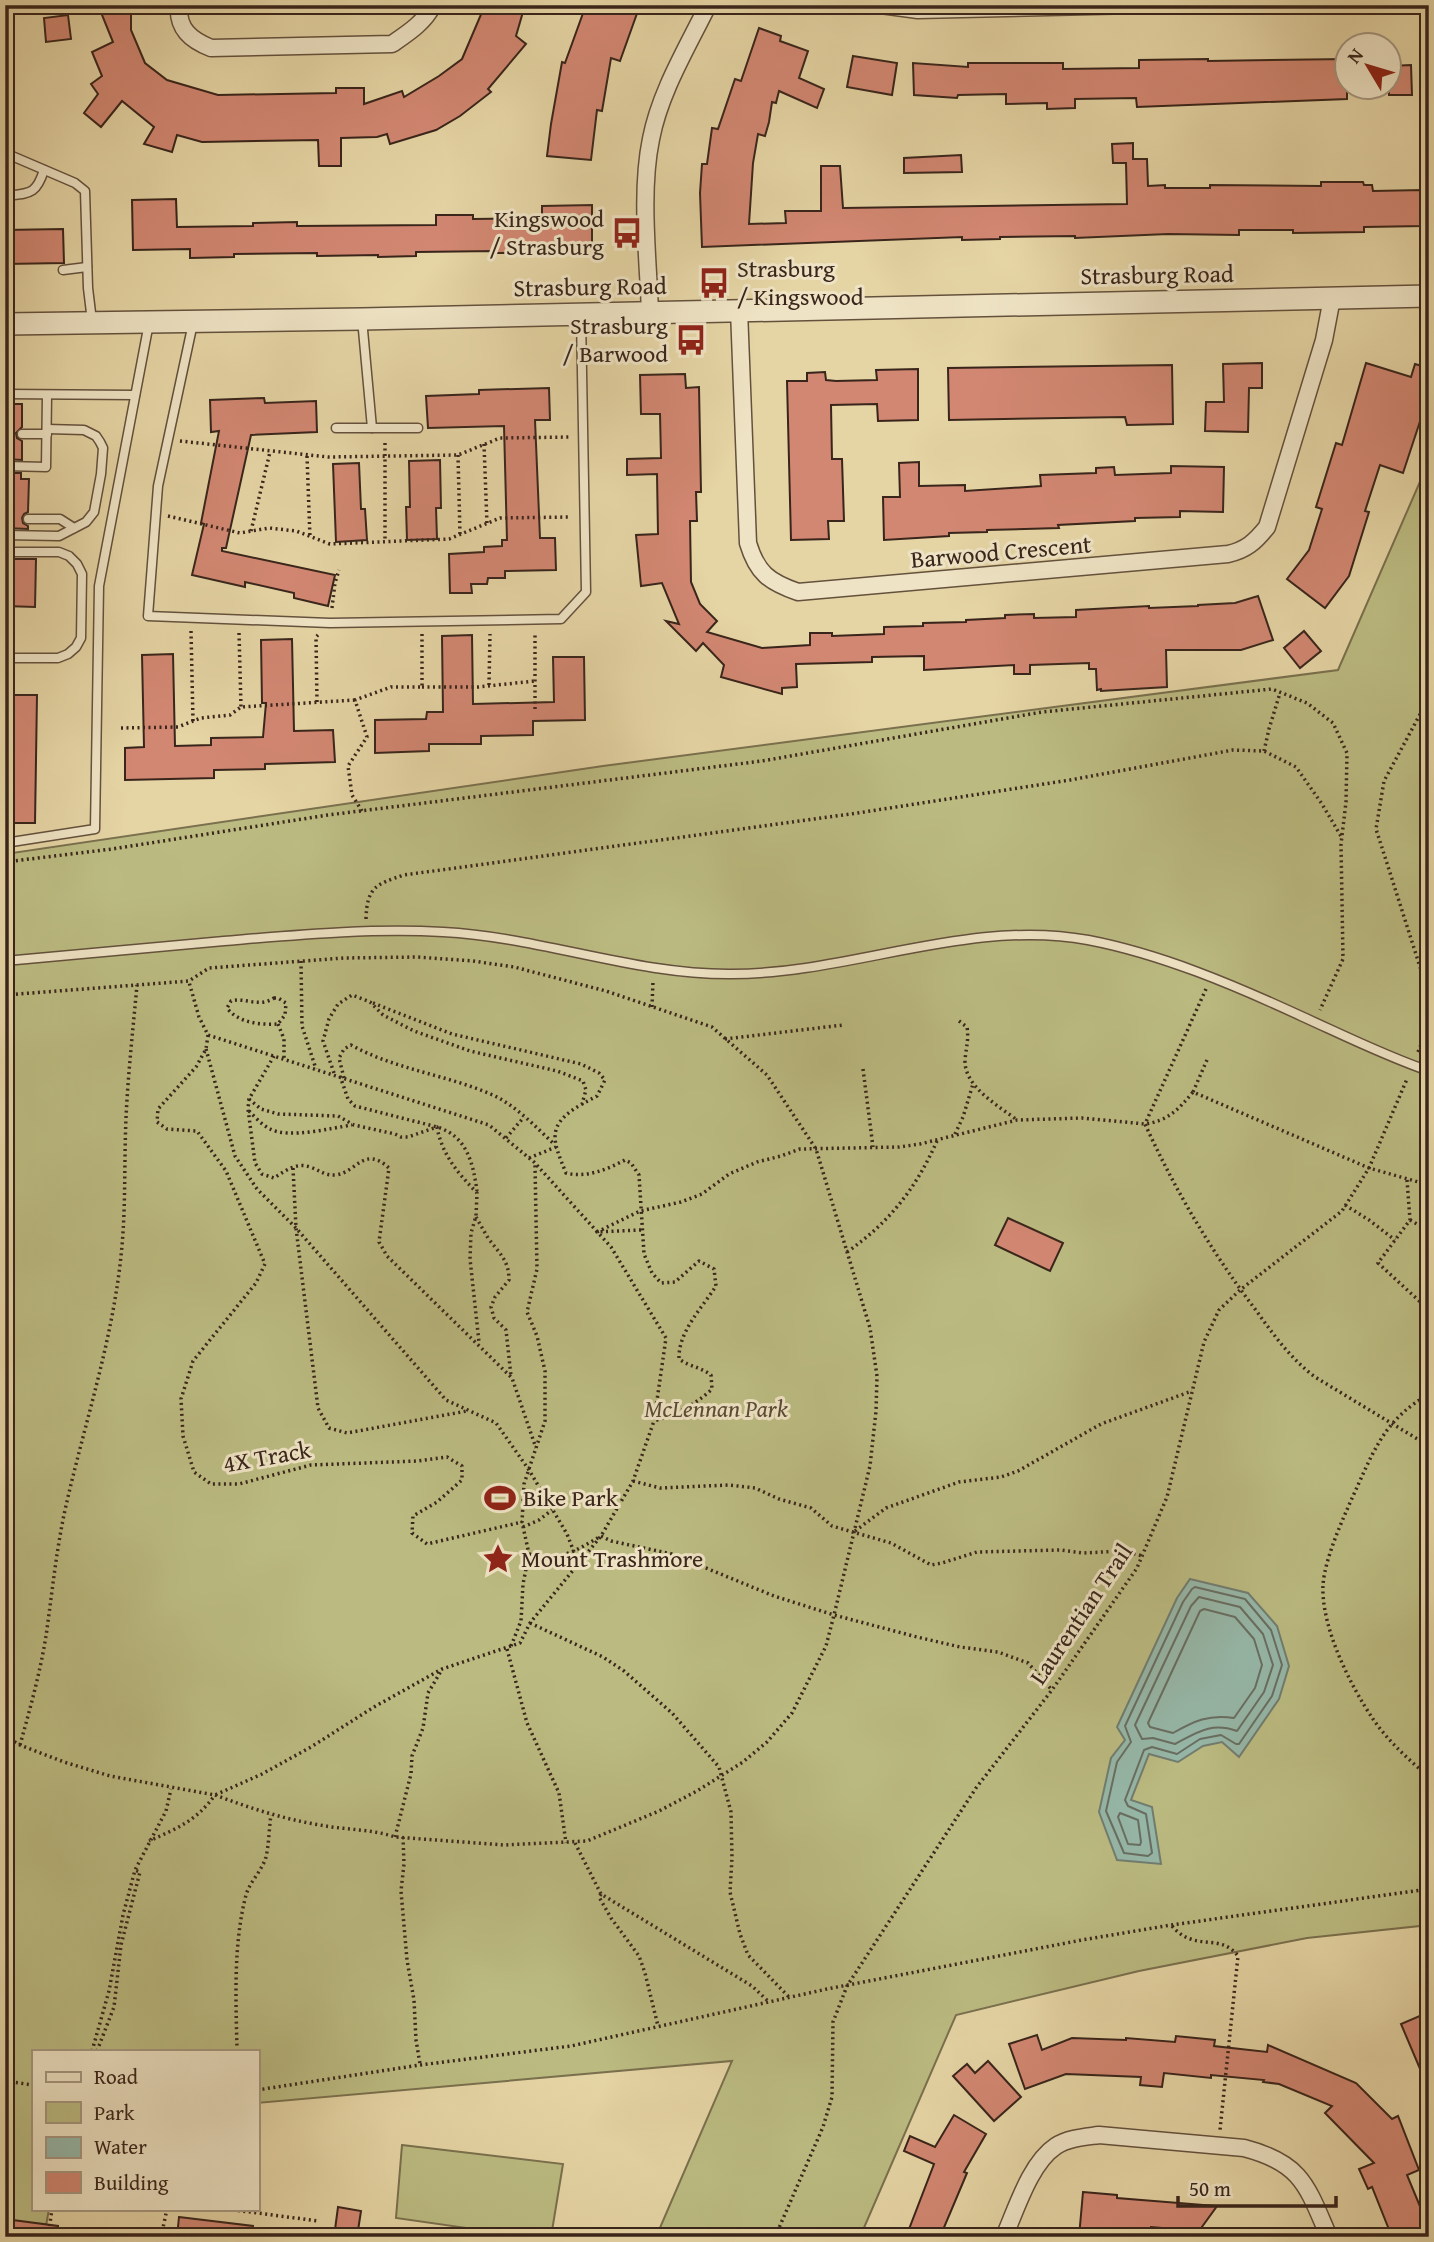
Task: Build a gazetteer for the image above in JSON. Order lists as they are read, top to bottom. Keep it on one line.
{"streets":{"street":["Strasburg Road","Barwood Crescent"],"path":["4X Track","Laurentian Trail"]},"crossings":[["Strasburg Road","Barwood Crescent"]],"parks":["McLennan Park"],"places":{"bus stop":["Kingswood / Strasburg","Strasburg / Kingswood","Strasburg / Barwood"],"sports":["Bike Park"],"place":["Mount Trashmore"]},"legend":["Road","Park","Water","Building"],"scale_bar":"50 m","north":"top left"}
